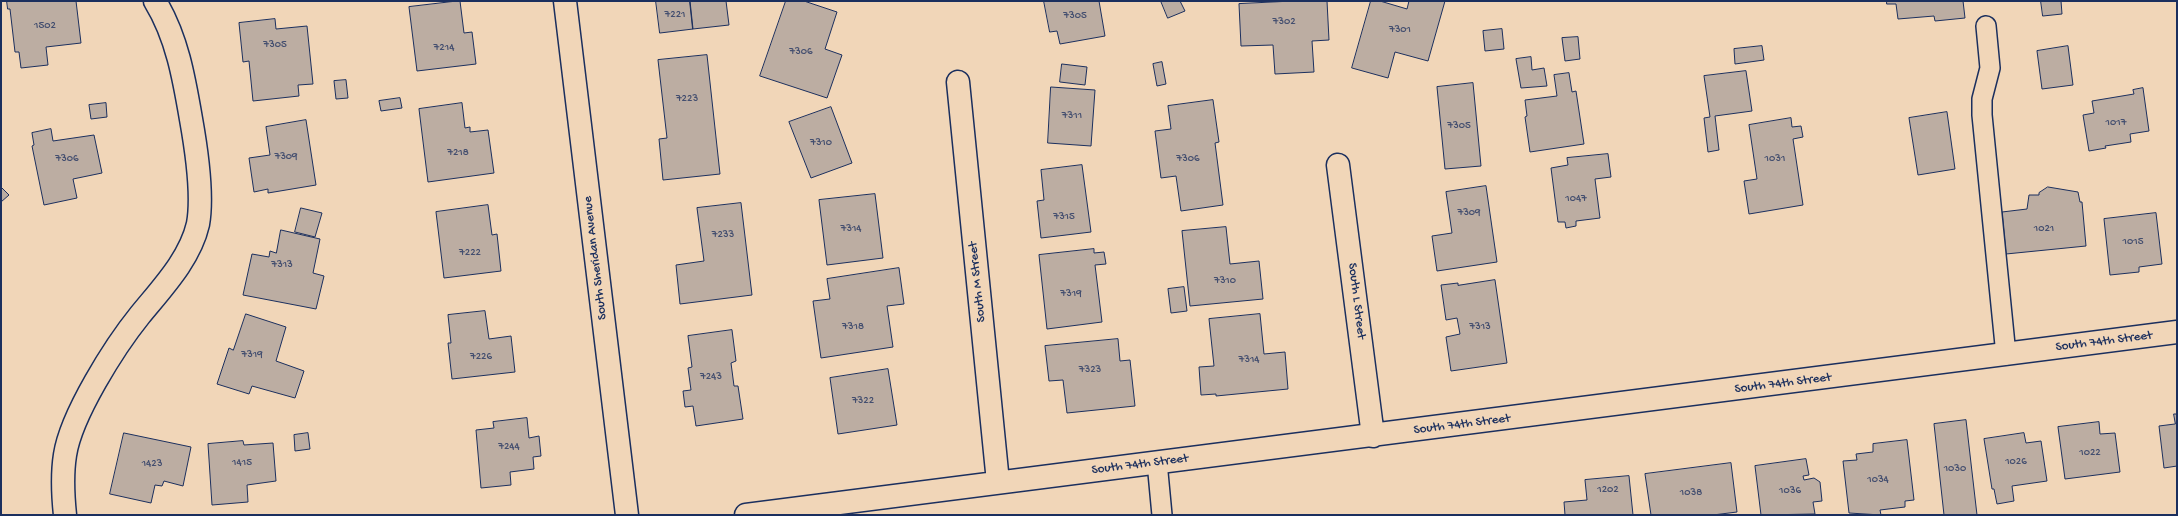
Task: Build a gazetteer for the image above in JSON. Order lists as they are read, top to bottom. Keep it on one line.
{"streets":{"street":["South Sheridan Avenue","South M Street","South L Street","South 74th Street"]},"crossings":[["South M Street","South 74th Street"],["South L Street","South 74th Street"]],"house_numbers":["7221","7305","7302","1502","7301","7305","7214","7306","7223","7311","1017","7305","7310","7218","7309","7306","7306","1031","1047","7309","7315","7314","1021","7233","1015","7222","7313","7310","7319","7318","7313","7319","7226","7314","7323","7243","7322","7244","1022","1026","1415","1423","1030","1034","1202","1036","1038"]}
